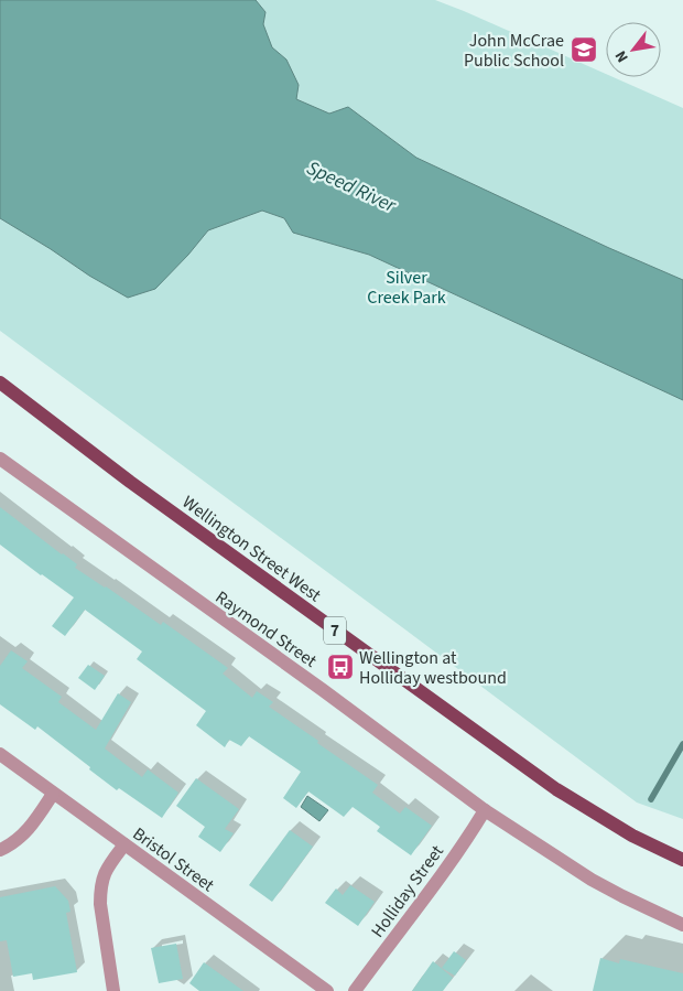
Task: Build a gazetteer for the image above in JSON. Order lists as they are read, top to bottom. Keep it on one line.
{"streets":{"main road":["Wellington Street West","7"],"street":["Raymond Street","Bristol Street","Holliday Street"]},"crossings":[["Raymond Street","Holliday Street"]],"water":["Speed River"],"parks":["Silver Creek Park"],"places":{"school or university":["John McCrae Public School"],"bus stop":["Wellington at Holliday westbound"]},"north":"bottom left"}
